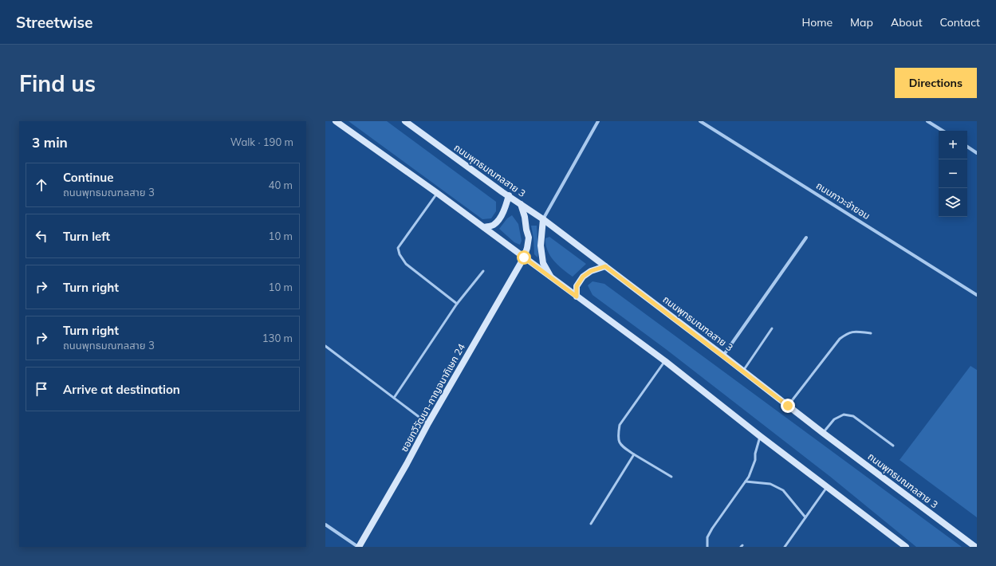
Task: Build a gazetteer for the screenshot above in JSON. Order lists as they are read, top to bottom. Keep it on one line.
{"streets":{"main road":["ถนนพุทธมณฑลสาย 3","ซอยทวีวัฒนา-กาญจนาภิเษก 24"],"street":["ถนนภาวะจำยอม"]},"crossings":[["ถนนพุทธมณฑลสาย 3","ซอยทวีวัฒนา-กาญจนาภิเษก 24"]],"page":{"header":"Streetwise","nav":["Home","Map","About","Contact"],"buttons":"Directions","title":"Find us","heading":["3 min","Walk · 190 m"],"map_buttons":["+","−"],"list":[["Continue","ถนนพุทธมณฑลสาย 3","40 m"],["Turn left","10 m"],["Turn right","10 m"],["Turn right","ถนนพุทธมณฑลสาย 3","130 m"],"Arrive at destination"]}}
